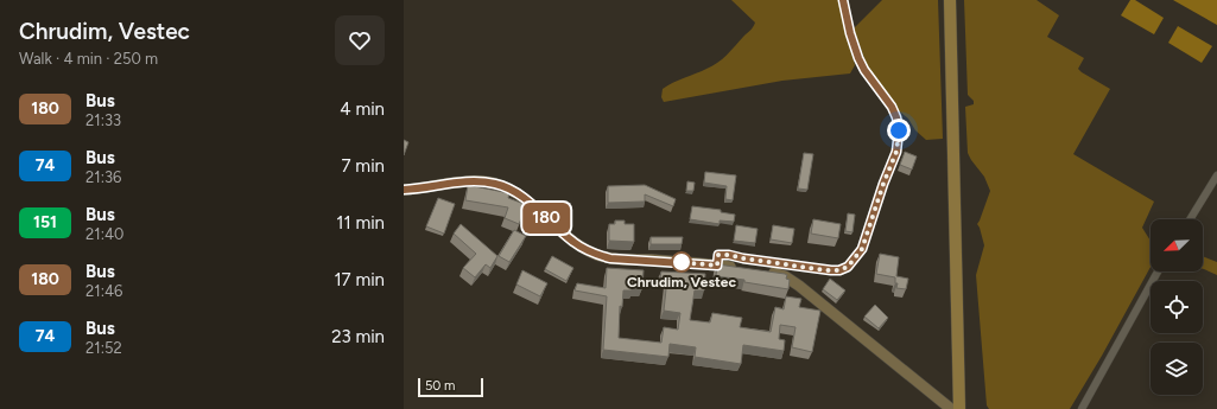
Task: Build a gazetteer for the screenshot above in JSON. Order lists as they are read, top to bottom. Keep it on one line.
{"places":["Chrudim, Vestec"],"lines":["bus line 180"],"scale_bar":"50 m","north":"bottom left","page":{"heading":["Chrudim, Vestec","Walk · 4 min · 250 m"],"on_map":"180","list":[{"mark":"180","name":"Bus","note":"21:33","value":"4 min"},{"mark":"74","name":"Bus","note":"21:36","value":"7 min"},{"mark":"151","name":"Bus","note":"21:40","value":"11 min"},{"mark":"180","name":"Bus","note":"21:46","value":"17 min"},{"mark":"74","name":"Bus","note":"21:52","value":"23 min"}],"scale":"50 m"}}
